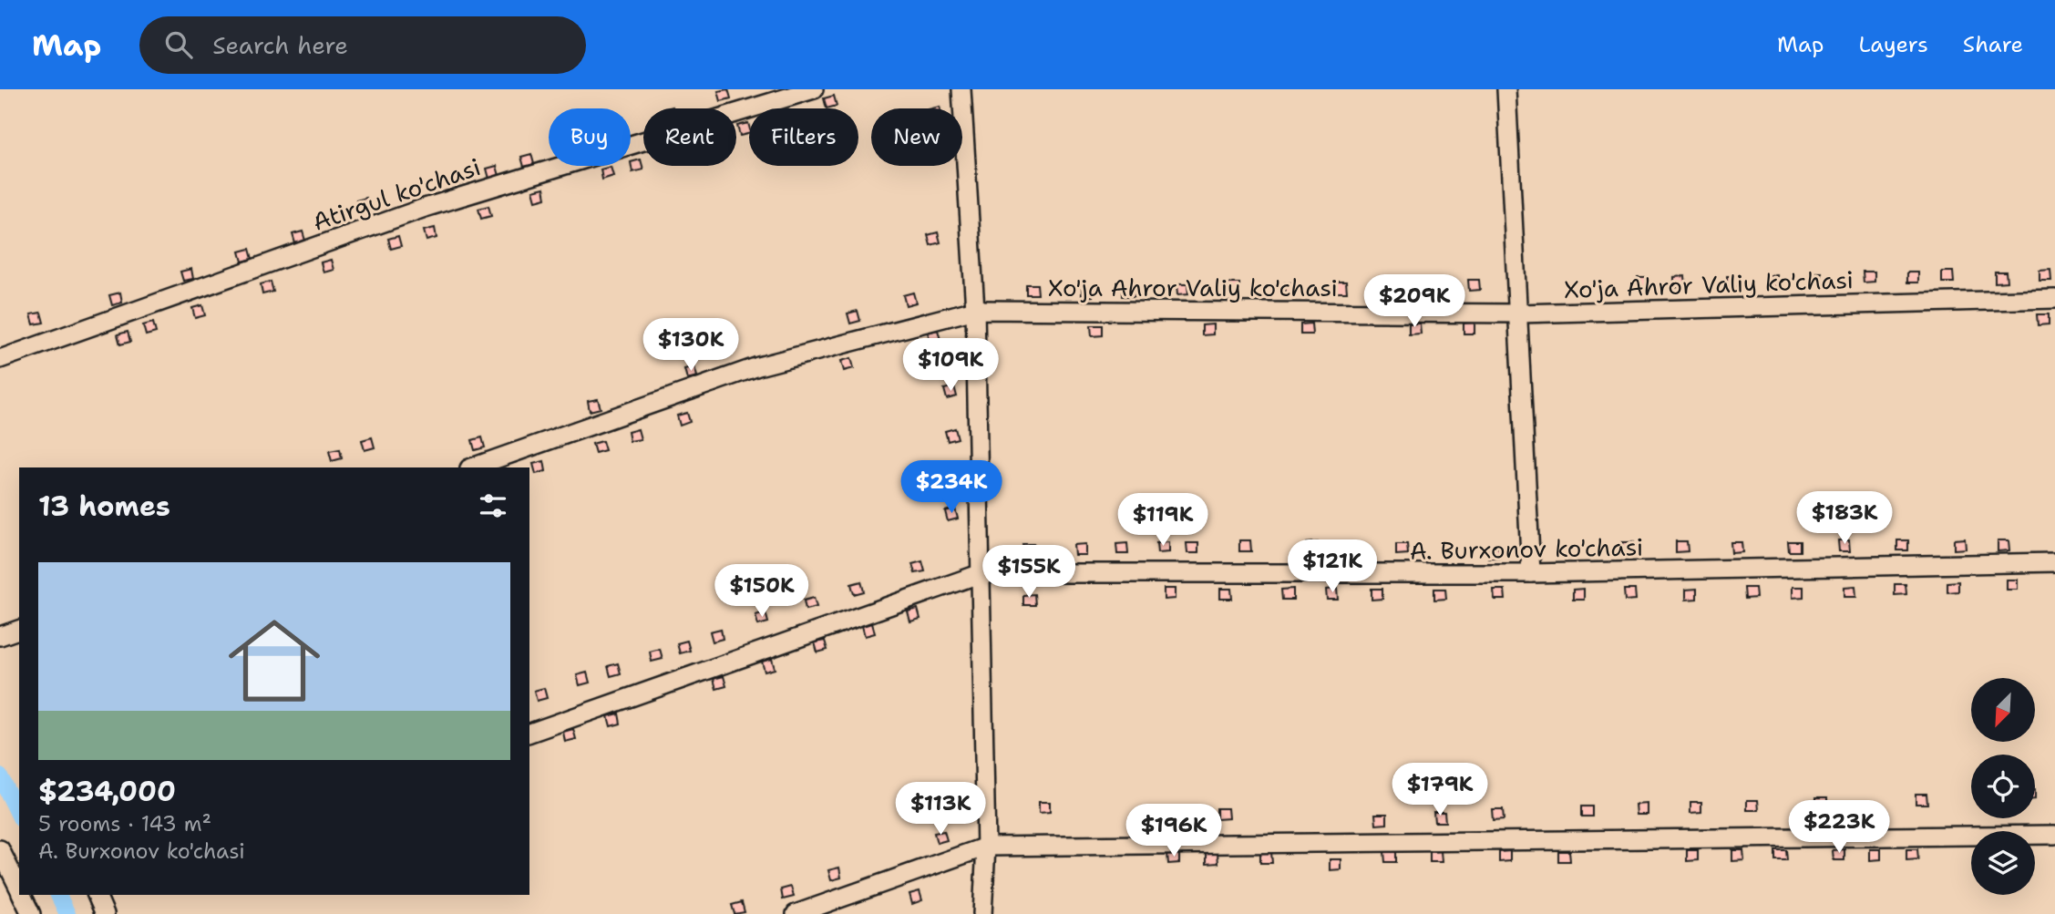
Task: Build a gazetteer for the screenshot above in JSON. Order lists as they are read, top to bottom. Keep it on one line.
{"streets":{"street":["Atirgul ko'chasi","Xo'ja Ahror Valiy ko'chasi","A. Burxonov ko'chasi"]},"north":"bottom left","page":{"header":"Map","search":"Search here","nav":["Map","Layers","Share"],"chip":["Buy","Rent","Filters","New"],"price":["$209K","$130K","$109K","$234K","$183K","$119K","$121K","$155K","$150K","$179K","$113K","$223K","$196K"],"heading":"13 homes","list":[{"name":"$234,000","note":"5 rooms · 143 m² · A. Burxonov ko'chasi"}]}}
